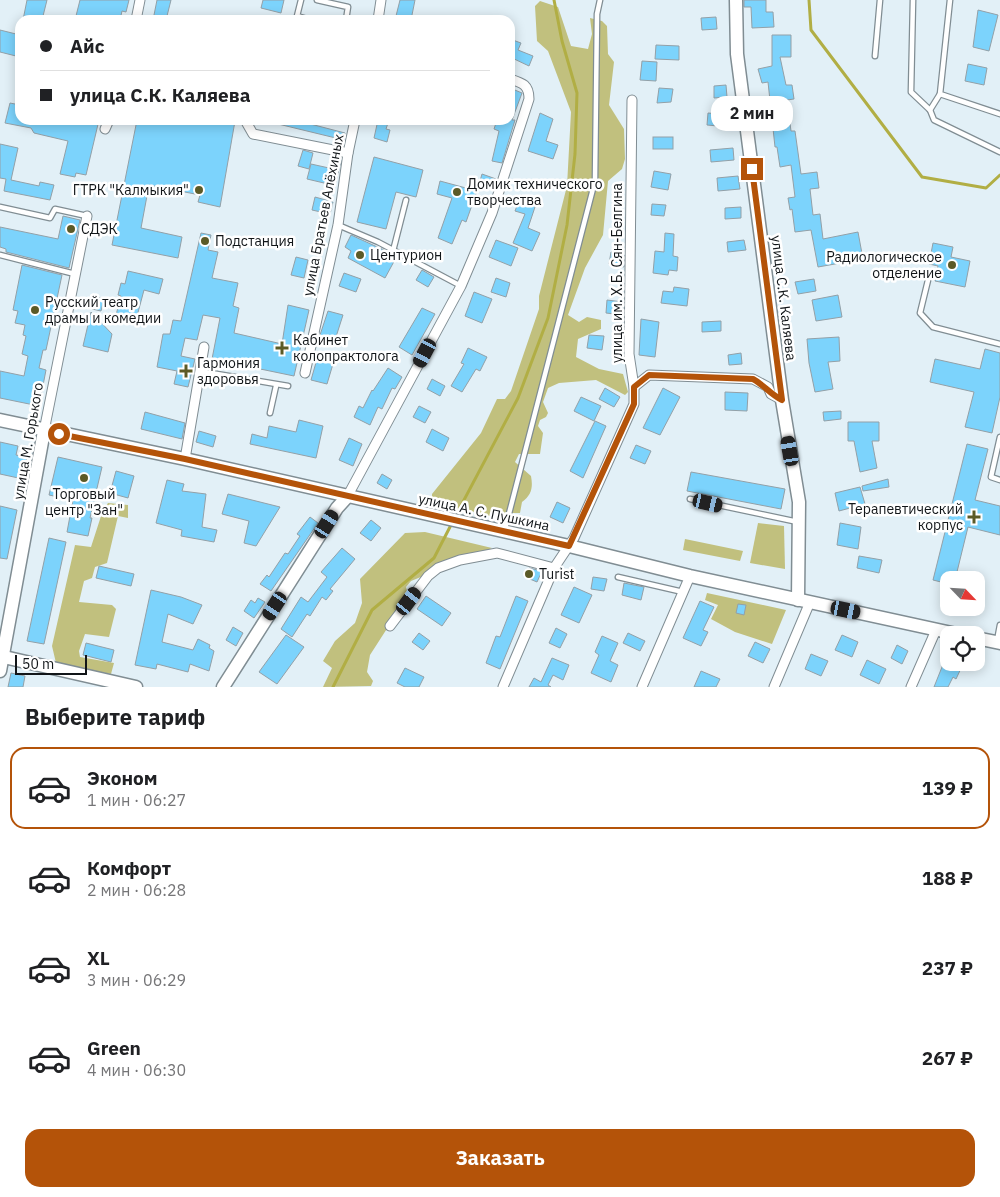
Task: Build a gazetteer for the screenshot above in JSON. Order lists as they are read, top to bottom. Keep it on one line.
{"streets":{"street":["улица Братьев Алёхиных","улица им. Х.Б. Сян-Белгина","улица С.К. Каляева","улица М. Горького","улица А. С. Пушкина"]},"crossings":[["улица им. Х.Б. Сян-Белгина","улица А. С. Пушкина"],["улица С.К. Каляева","улица А. С. Пушкина"],["улица М. Горького","улица А. С. Пушкина"]],"places":{"other":["ГТРК \"Калмыкия\"","Домик технического творчества","СДЭК","Подстанция","Центурион","Радиологическое отделение","Русский театр драмы и комедии","Торговый центр \"Зан\"","Turist"],"health":["Кабинет колопрактолога","Гармония здоровья","Терапевтический корпус"]},"scale_bar":"50 m","north":"bottom right","page":{"banner":["Айс","улица С.К. Каляева"],"bubble":"2 мин","scale":"50 m","heading":"Выберите тариф","list":[{"name":"Эконом","note":"1 мин · 06:27","value":"139 ₽"},{"name":"Комфорт","note":"2 мин · 06:28","value":"188 ₽"},{"name":"XL","note":"3 мин · 06:29","value":"237 ₽"},{"name":"Green","note":"4 мин · 06:30","value":"267 ₽"}],"buttons":"Заказать"}}
